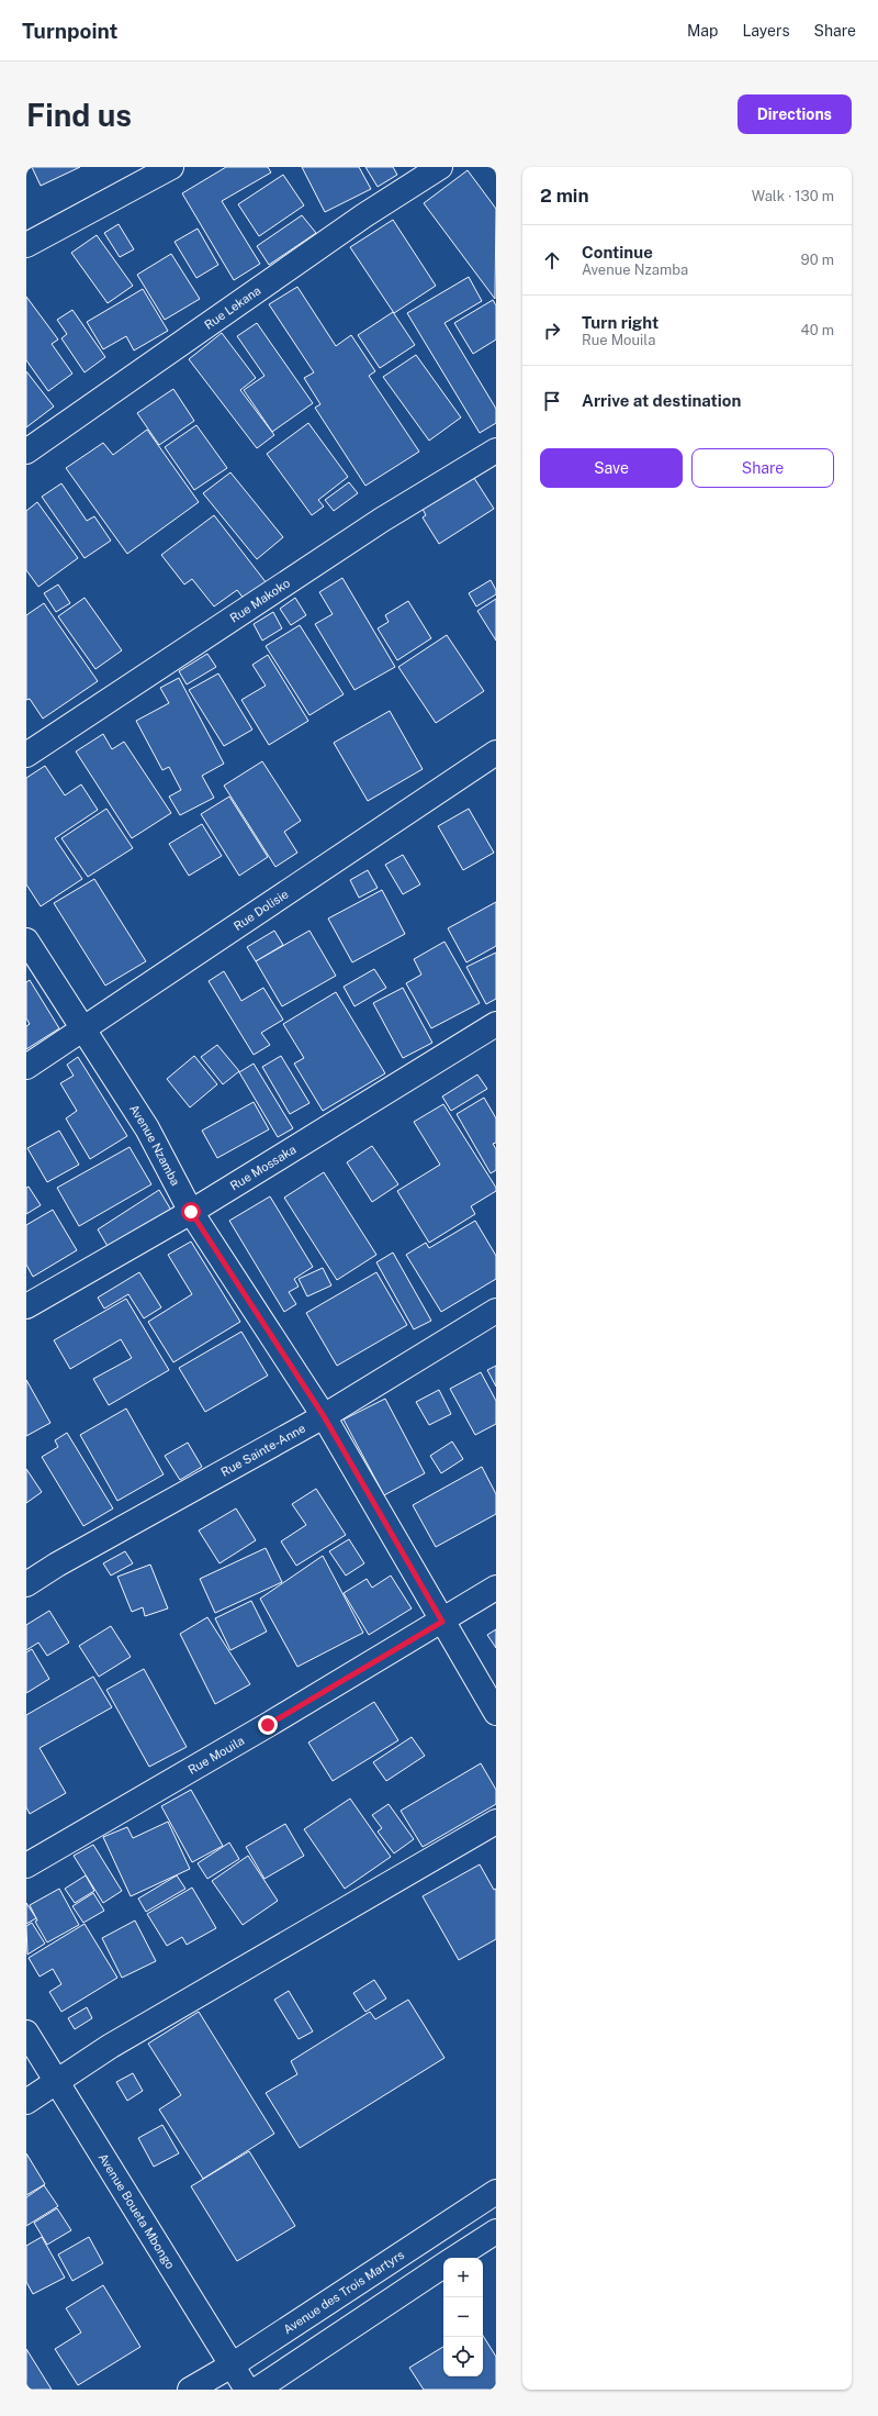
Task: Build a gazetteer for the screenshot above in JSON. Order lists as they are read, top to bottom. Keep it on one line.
{"streets":{"street":["Rue Lekana","Rue Makoko","Rue Dolisie","Avenue Nzamba","Rue Mossaka","Rue Sainte-Anne","Rue Mouila","Avenue Boueta Mbongo","Avenue des Trois Martyrs"]},"crossings":[["Rue Dolisie","Avenue Nzamba"],["Avenue Nzamba","Rue Mossaka"],["Avenue Nzamba","Rue Sainte-Anne"],["Avenue Nzamba","Rue Mouila"],["Avenue Boueta Mbongo","Avenue des Trois Martyrs"]],"page":{"header":"Turnpoint","nav":["Map","Layers","Share"],"buttons":["Directions",["Save","Share"]],"title":"Find us","heading":["2 min","Walk · 130 m"],"list":[["Continue","Avenue Nzamba","90 m"],["Turn right","Rue Mouila","40 m"],"Arrive at destination"],"map_buttons":["+","−"]}}
